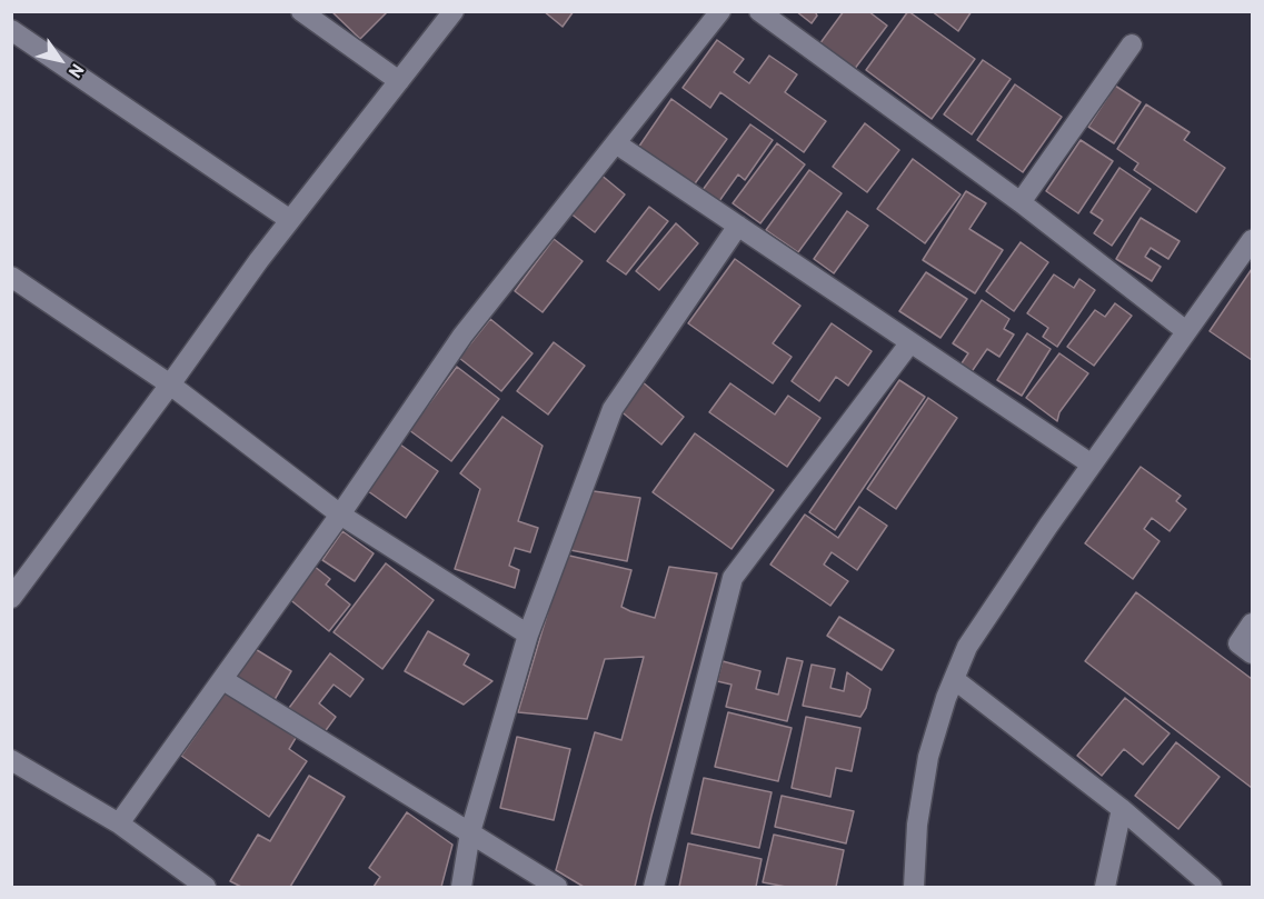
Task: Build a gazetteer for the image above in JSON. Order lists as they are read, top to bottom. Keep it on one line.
{"north":"bottom right"}
